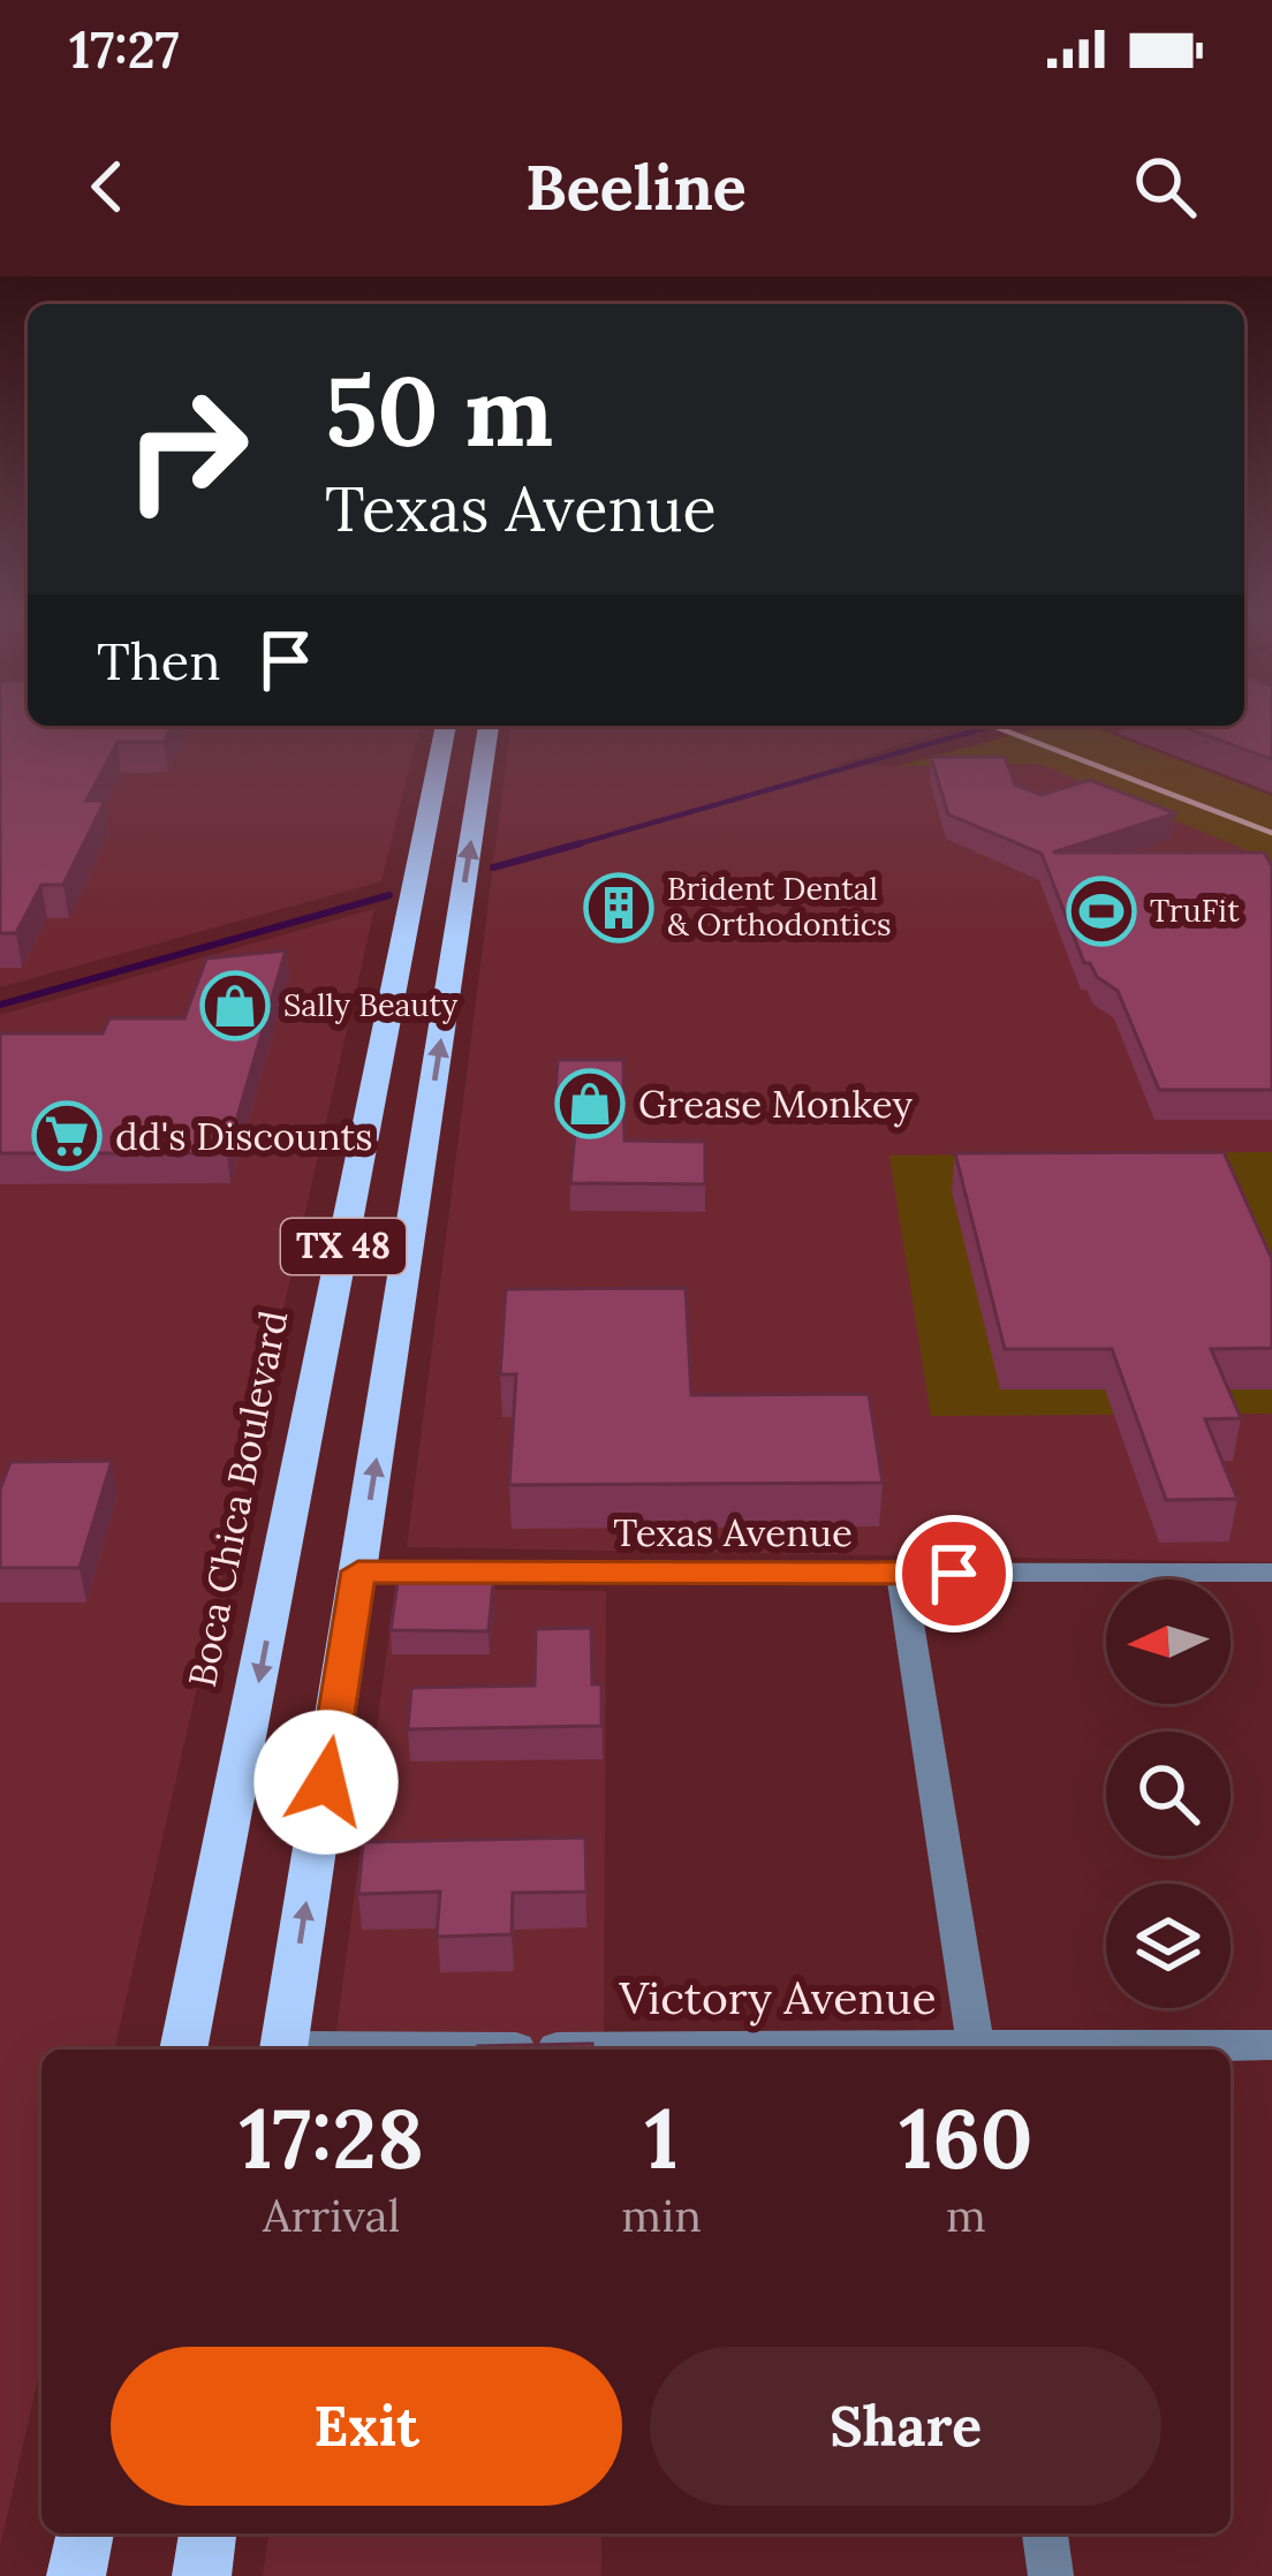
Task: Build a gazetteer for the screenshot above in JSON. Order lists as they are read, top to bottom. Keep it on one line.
{"streets":{"main road":["TX 48","Boca Chica Boulevard"],"street":["Texas Avenue","Victory Avenue"]},"crossings":[["TX 48","Texas Avenue"]],"places":{"building":["Brident Dental & Orthodontics"],"sports":["TruFit"],"shop":["Sally Beauty","Grease Monkey"],"supermarket":["dd's Discounts"]},"north":"left","page":{"status":"17:27","header":"Beeline","turn":["50 m","Texas Avenue"],"then":"Then","eta":["17:28","Arrival","1","min","160","m"],"buttons":["Exit","Share"]}}
